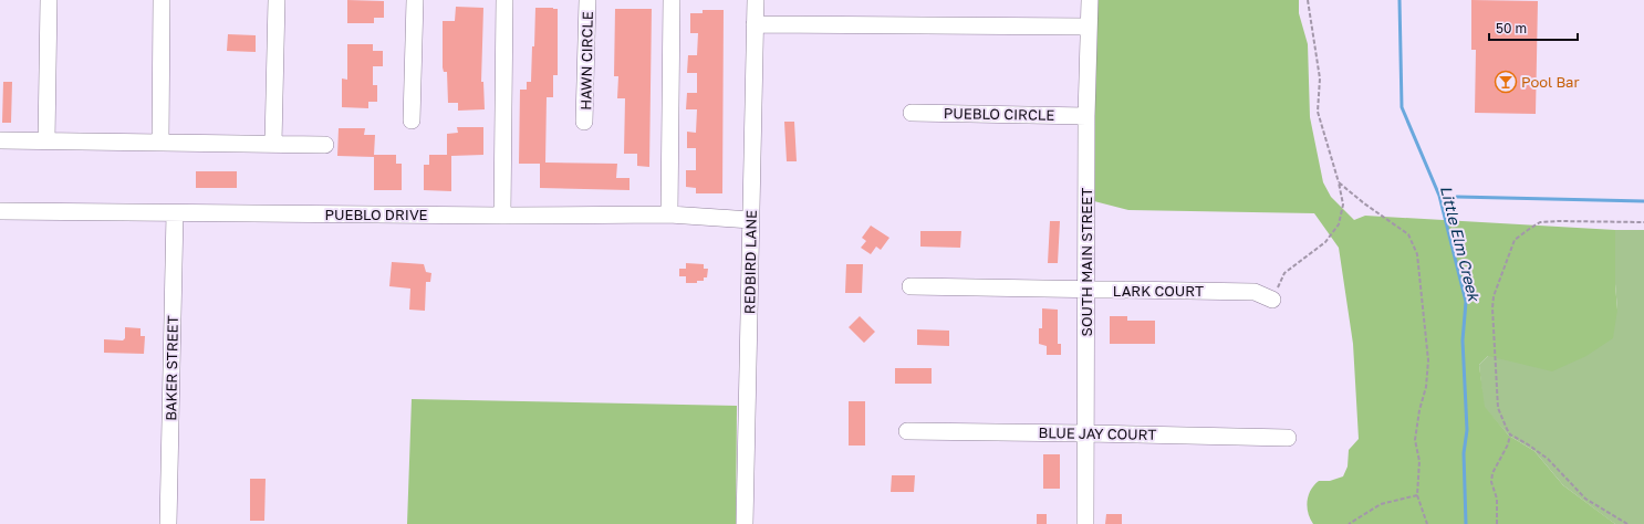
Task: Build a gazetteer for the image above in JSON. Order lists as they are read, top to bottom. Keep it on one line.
{"streets":{"street":["HAWN CIRCLE","PUEBLO CIRCLE","PUEBLO DRIVE","REDBIRD LANE","SOUTH MAIN STREET","LARK COURT","BAKER STREET","BLUE JAY COURT"]},"crossings":[["PUEBLO CIRCLE","SOUTH MAIN STREET"],["PUEBLO DRIVE","REDBIRD LANE"],["PUEBLO DRIVE","BAKER STREET"],["SOUTH MAIN STREET","LARK COURT"],["SOUTH MAIN STREET","BLUE JAY COURT"]],"water":["Little Elm Creek"],"places":{"bar":["Pool Bar"]},"scale_bar":"50 m"}
